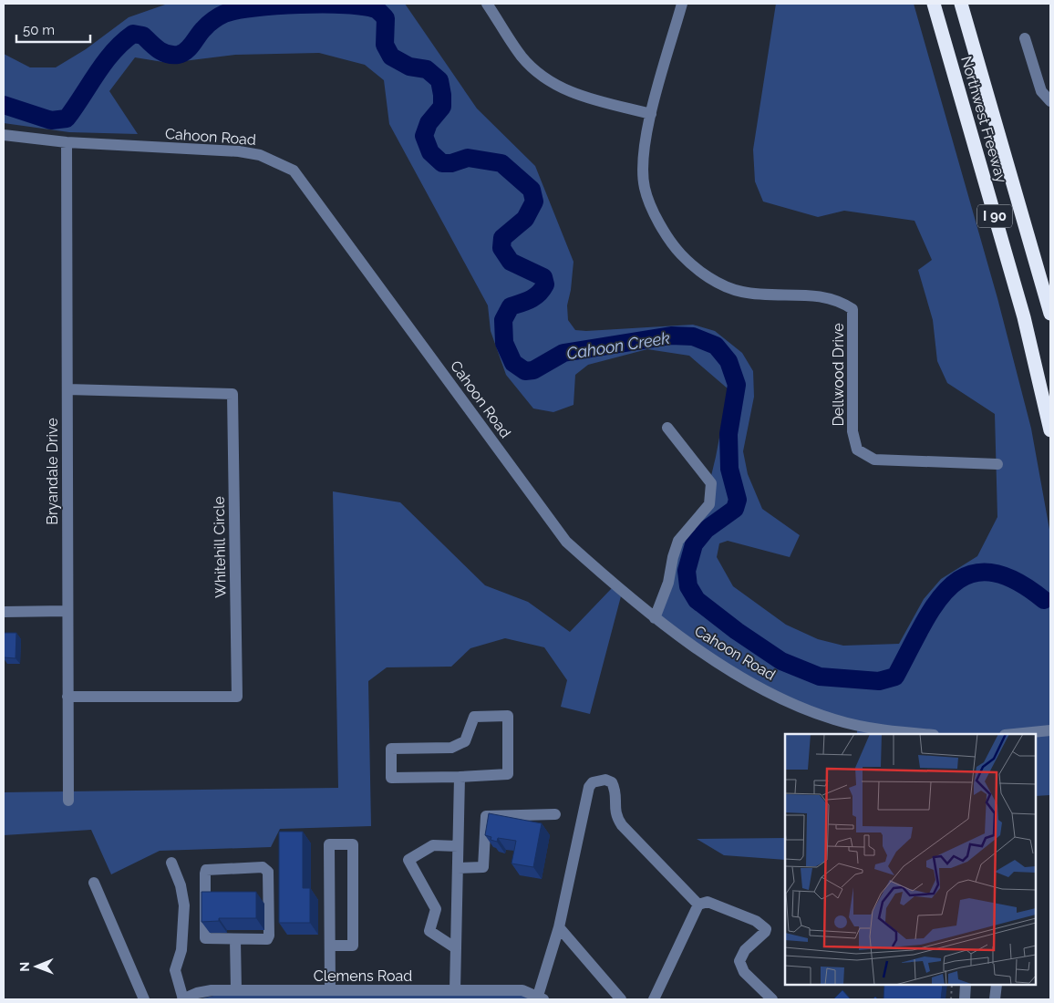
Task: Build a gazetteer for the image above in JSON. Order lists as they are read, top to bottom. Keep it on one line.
{"streets":{"highway":["Northwest Freeway","I 90"],"street":["Cahoon Road","Dellwood Drive","Bryandale Drive","Whitehill Circle","Clemens Road"]},"crossings":[["Cahoon Road","Bryandale Drive"],["Bryandale Drive","Whitehill Circle"]],"water":["Cahoon Creek"],"scale_bar":"50 m","north":"left"}
